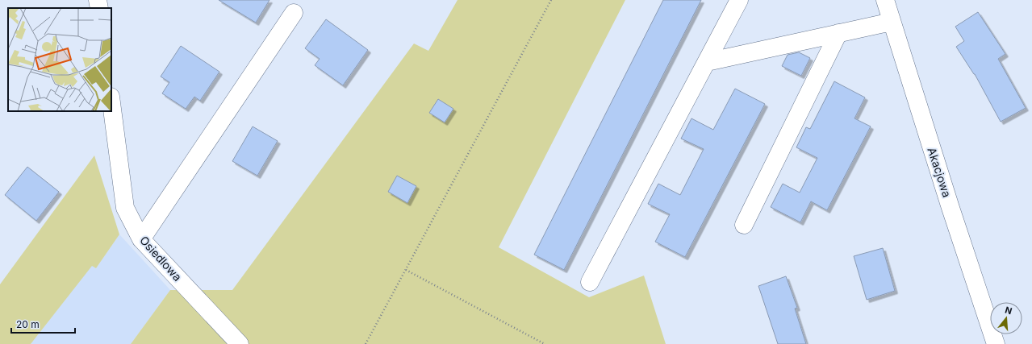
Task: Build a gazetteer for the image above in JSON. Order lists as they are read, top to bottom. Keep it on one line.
{"streets":{"street":["Akacjowa","Osiedlowa"]},"scale_bar":"20 m","north":"top"}
